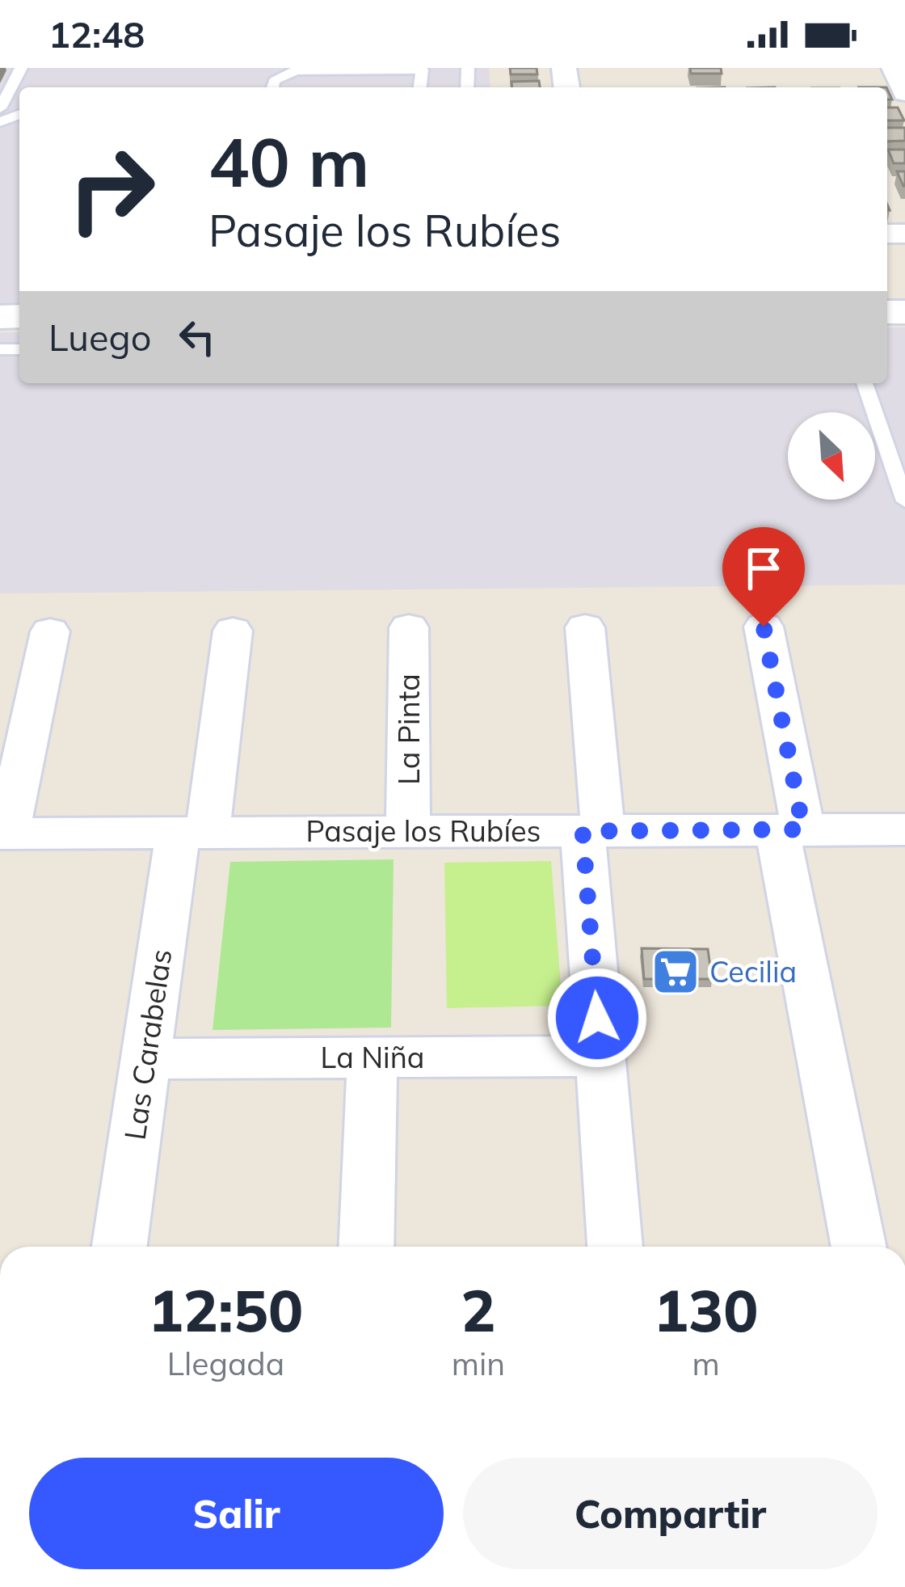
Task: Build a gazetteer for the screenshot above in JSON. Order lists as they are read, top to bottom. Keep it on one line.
{"streets":{"street":["La Pinta","Pasaje los Rubíes","Las Carabelas","La Niña"]},"crossings":[["La Pinta","Pasaje los Rubíes"],["Pasaje los Rubíes","Las Carabelas"],["Las Carabelas","La Niña"]],"places":{"supermarket":["Cecilia"]},"north":"bottom right","page":{"status":"12:48","turn":["40 m","Pasaje los Rubíes"],"then":"Luego","eta":["12:50","Llegada","2","min","130","m"],"buttons":["Salir","Compartir"]}}
